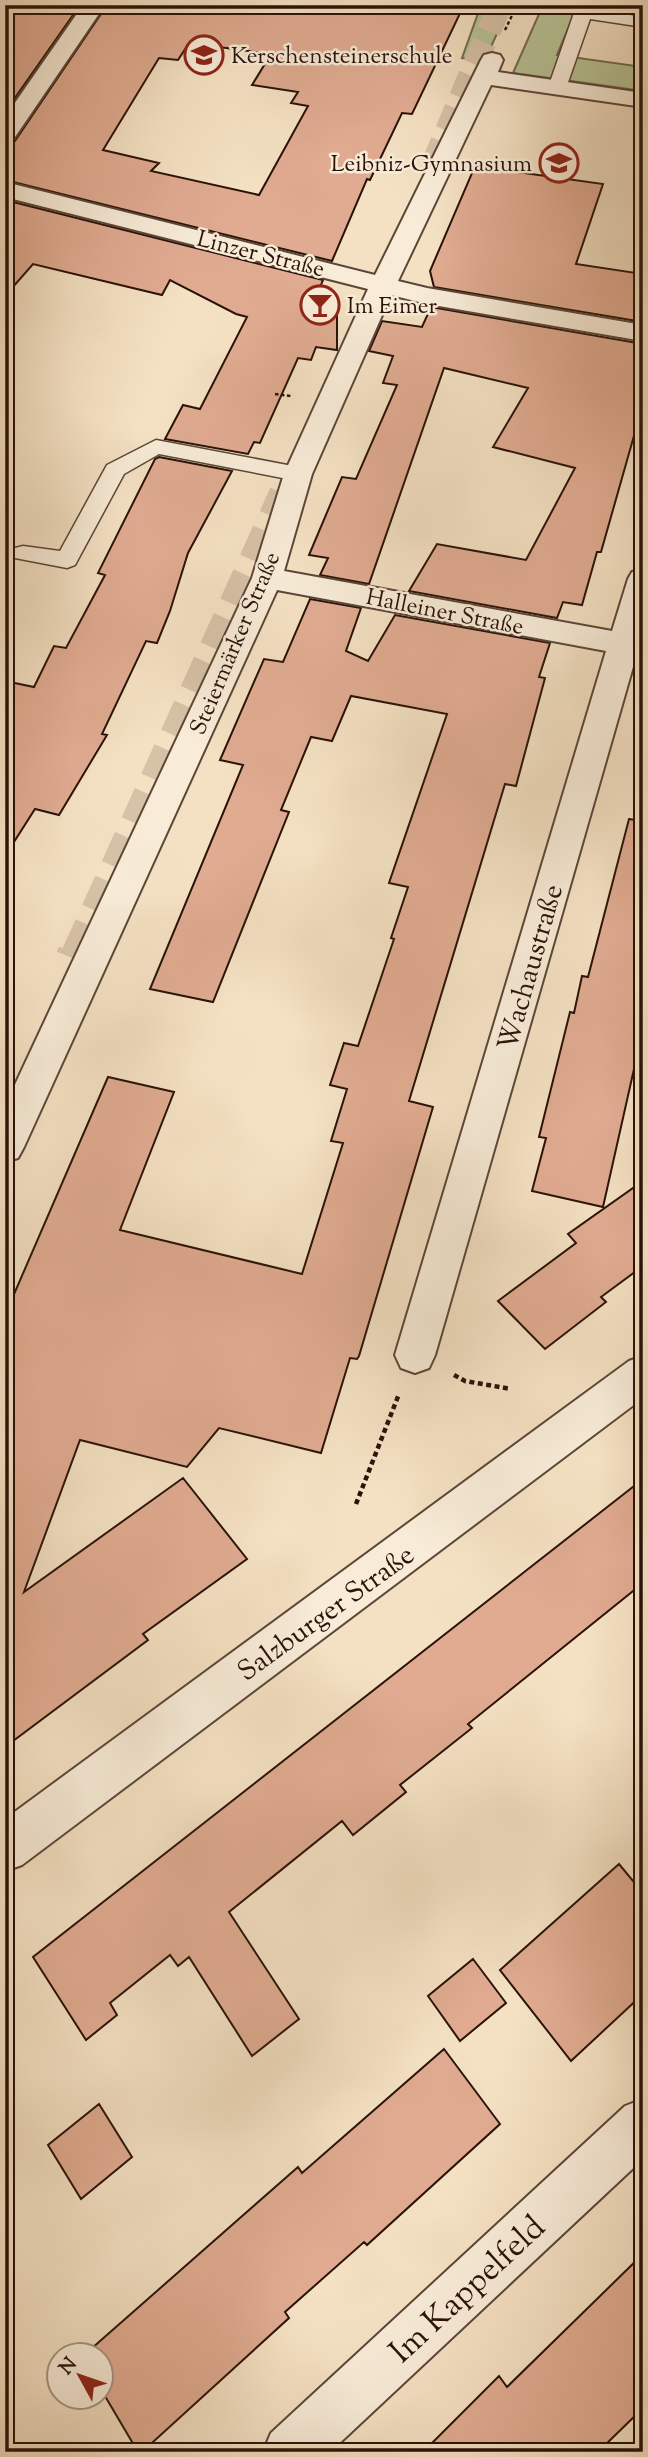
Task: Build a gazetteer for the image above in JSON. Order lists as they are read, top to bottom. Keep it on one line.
{"streets":{"street":["Linzer Straße","Halleiner Straße","Steiermärker Straße","Wachaustraße","Salzburger Straße","Im Kappelfeld"]},"crossings":[["Linzer Straße","Steiermärker Straße"],["Halleiner Straße","Steiermärker Straße"],["Halleiner Straße","Wachaustraße"]],"places":{"school or university":["Kerschensteinerschule","Leibniz-Gymnasium"],"bar":["Im Eimer"]},"north":"top left"}
